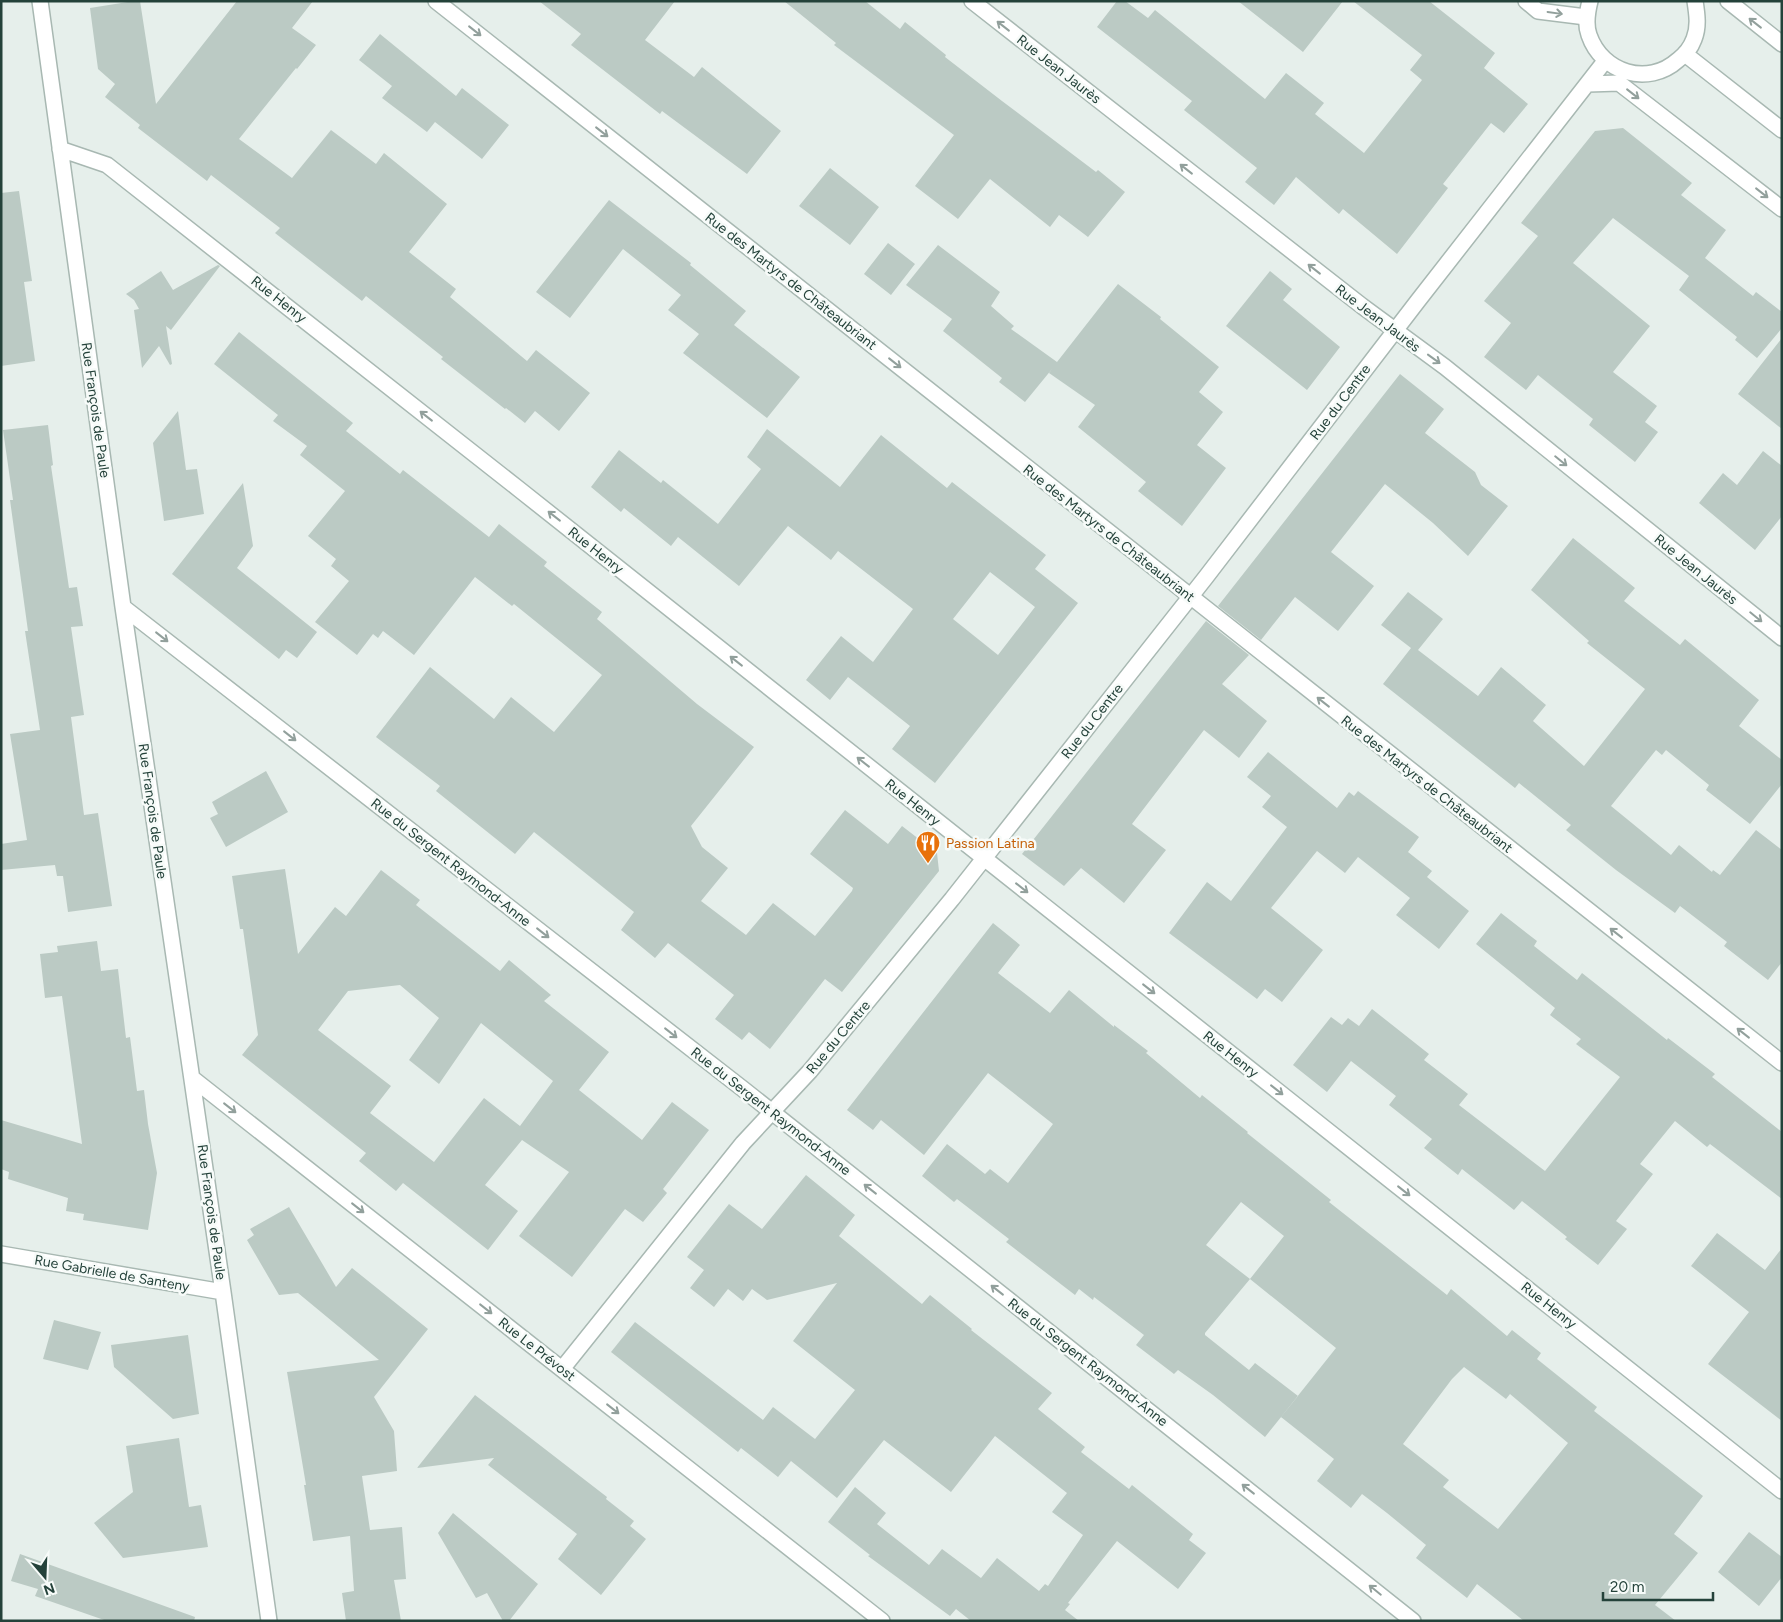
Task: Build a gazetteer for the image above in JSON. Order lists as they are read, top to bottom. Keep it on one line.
{"streets":{"street":["Rue Jean Jaurès","Rue des Martyrs de Châteaubriant","Rue Henry","Rue du Centre","Rue François de Paule","Rue du Sergent Raymond-Anne","Rue Gabrielle de Santeny","Rue Le Prévost"]},"crossings":[["Rue Jean Jaurès","Rue du Centre"],["Rue des Martyrs de Châteaubriant","Rue du Centre"],["Rue Henry","Rue du Centre"],["Rue Henry","Rue François de Paule"],["Rue du Centre","Rue du Sergent Raymond-Anne"],["Rue du Centre","Rue Le Prévost"],["Rue François de Paule","Rue du Sergent Raymond-Anne"],["Rue François de Paule","Rue Gabrielle de Santeny"],["Rue François de Paule","Rue Le Prévost"]],"one_way":["Rue Le Prévost"],"places":{"restaurant":["Passion Latina"]},"scale_bar":"20 m","north":"bottom"}
